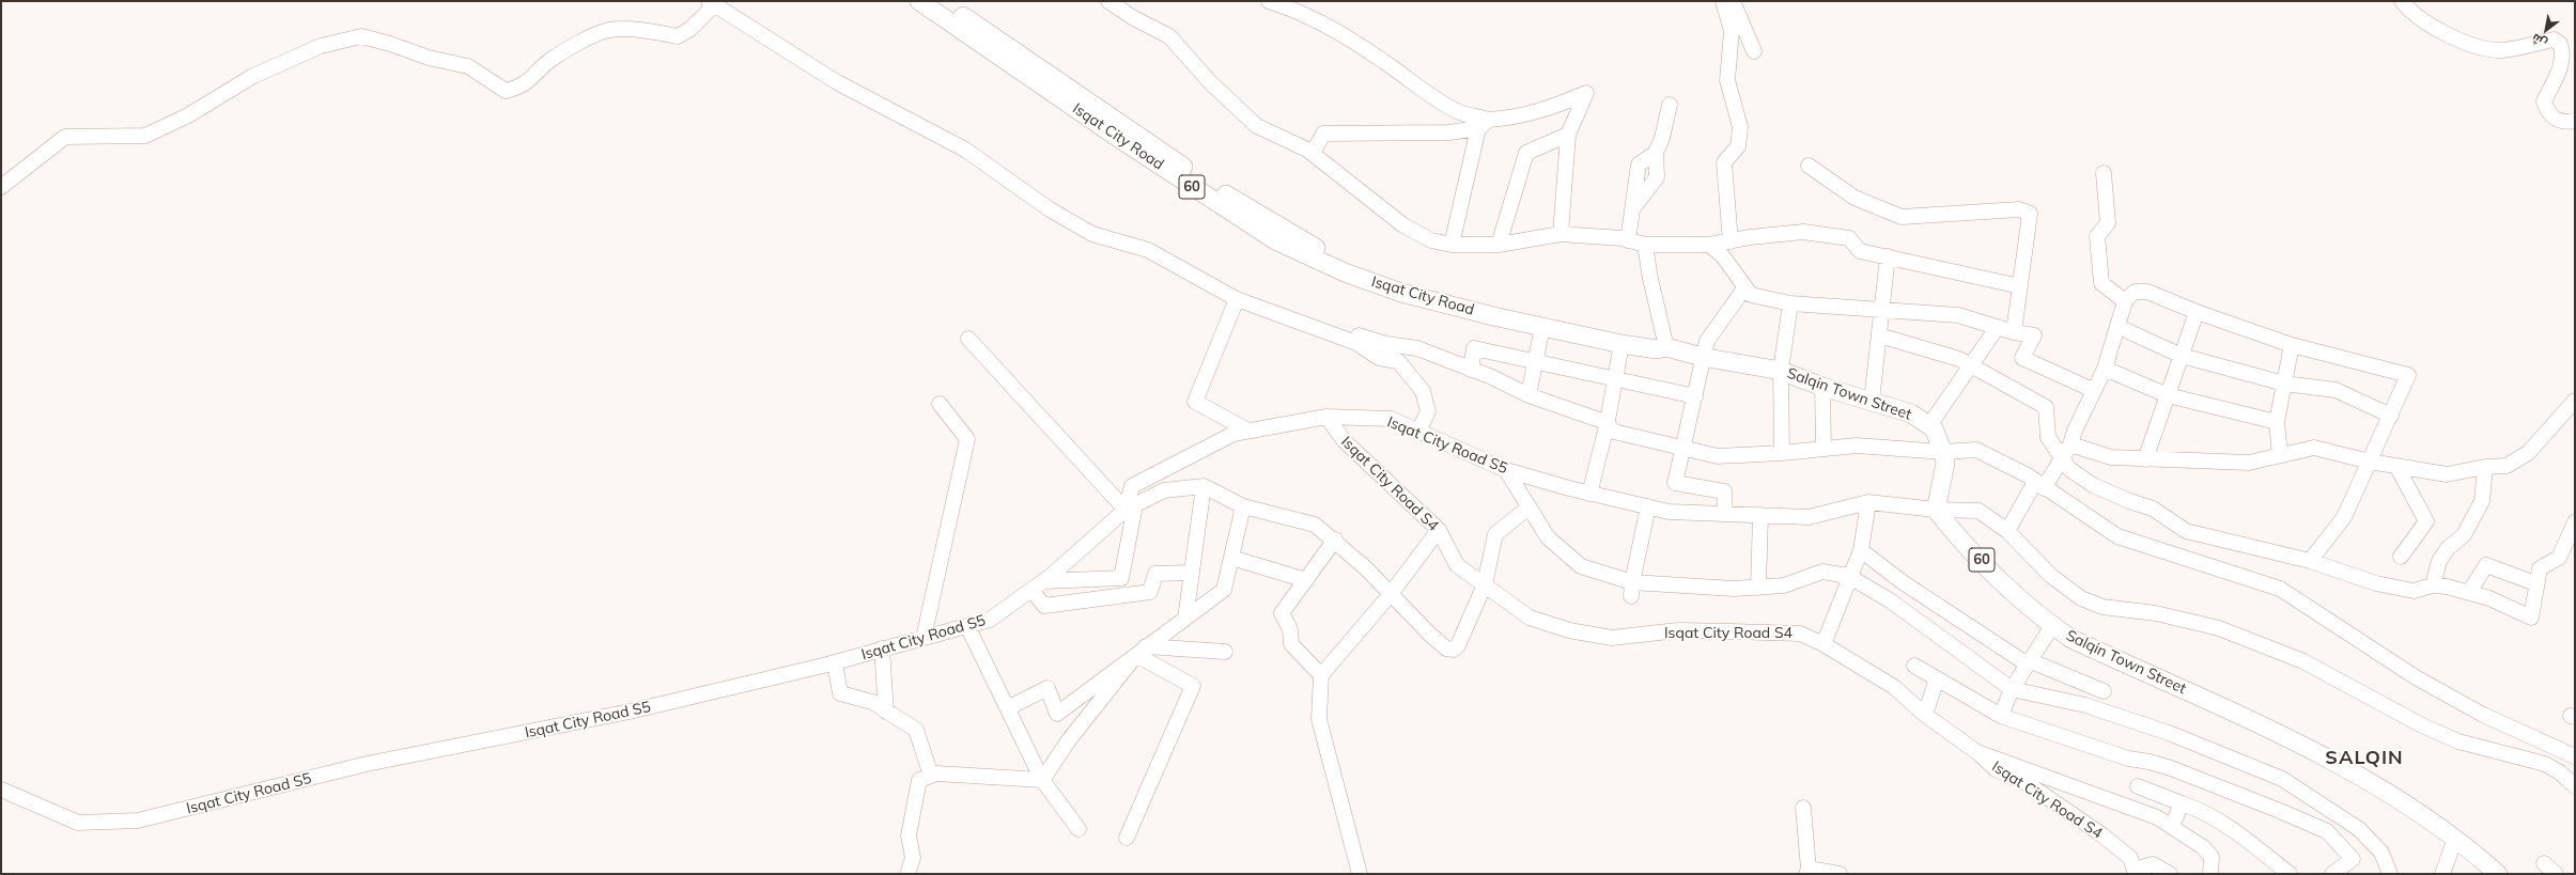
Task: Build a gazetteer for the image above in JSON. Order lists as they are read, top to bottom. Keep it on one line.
{"streets":{"main road":["Isqat City Road","60","Salqin Town Street"],"street":["Isqat City Road S5","Isqat City Road S4"]},"crossings":[["Isqat City Road","60"],["Isqat City Road","Salqin Town Street"],["60","Salqin Town Street"],["Salqin Town Street","Isqat City Road S5"],["Isqat City Road S5","Isqat City Road S4"]],"districts":["SALQIN"],"north":"bottom left"}
